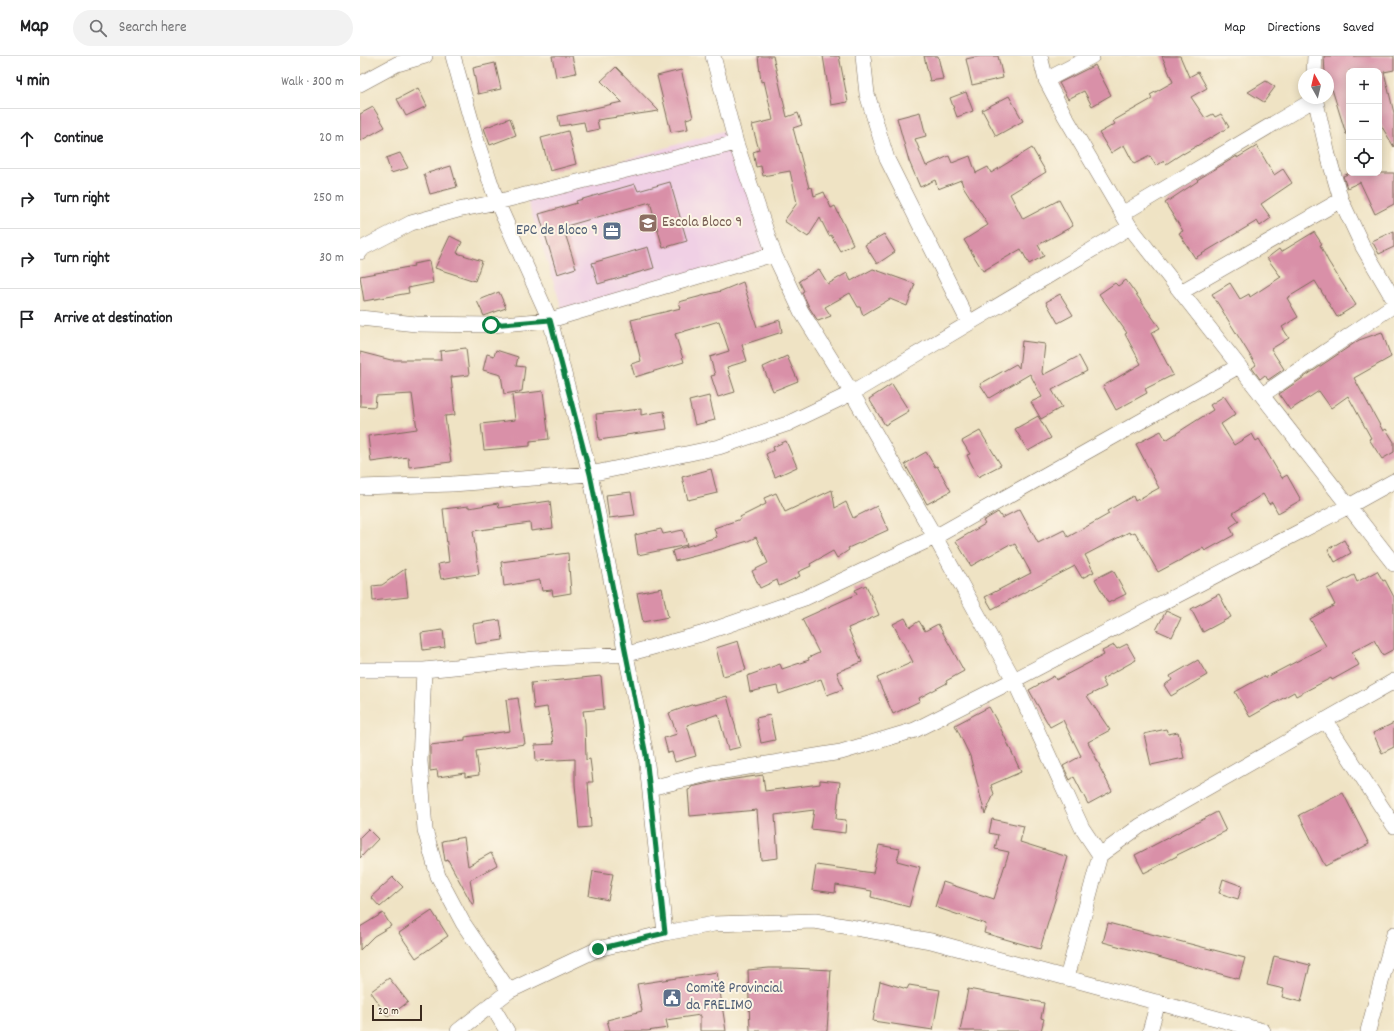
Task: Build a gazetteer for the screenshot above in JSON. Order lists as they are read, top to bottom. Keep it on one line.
{"places":{"school or university":["Escola Bloco 9"],"office":["EPC de Bloco 9"],"public building":["Comitê Provincial da FRELIMO"]},"scale_bar":"20 m","north":"top","page":{"header":"Map","search":"Search here","nav":["Map","Directions","Saved"],"heading":["4 min","Walk · 300 m"],"map_buttons":["+","−"],"list":[["Continue","20 m"],["Turn right","250 m"],["Turn right","30 m"],"Arrive at destination"],"scale":"20 m"}}
